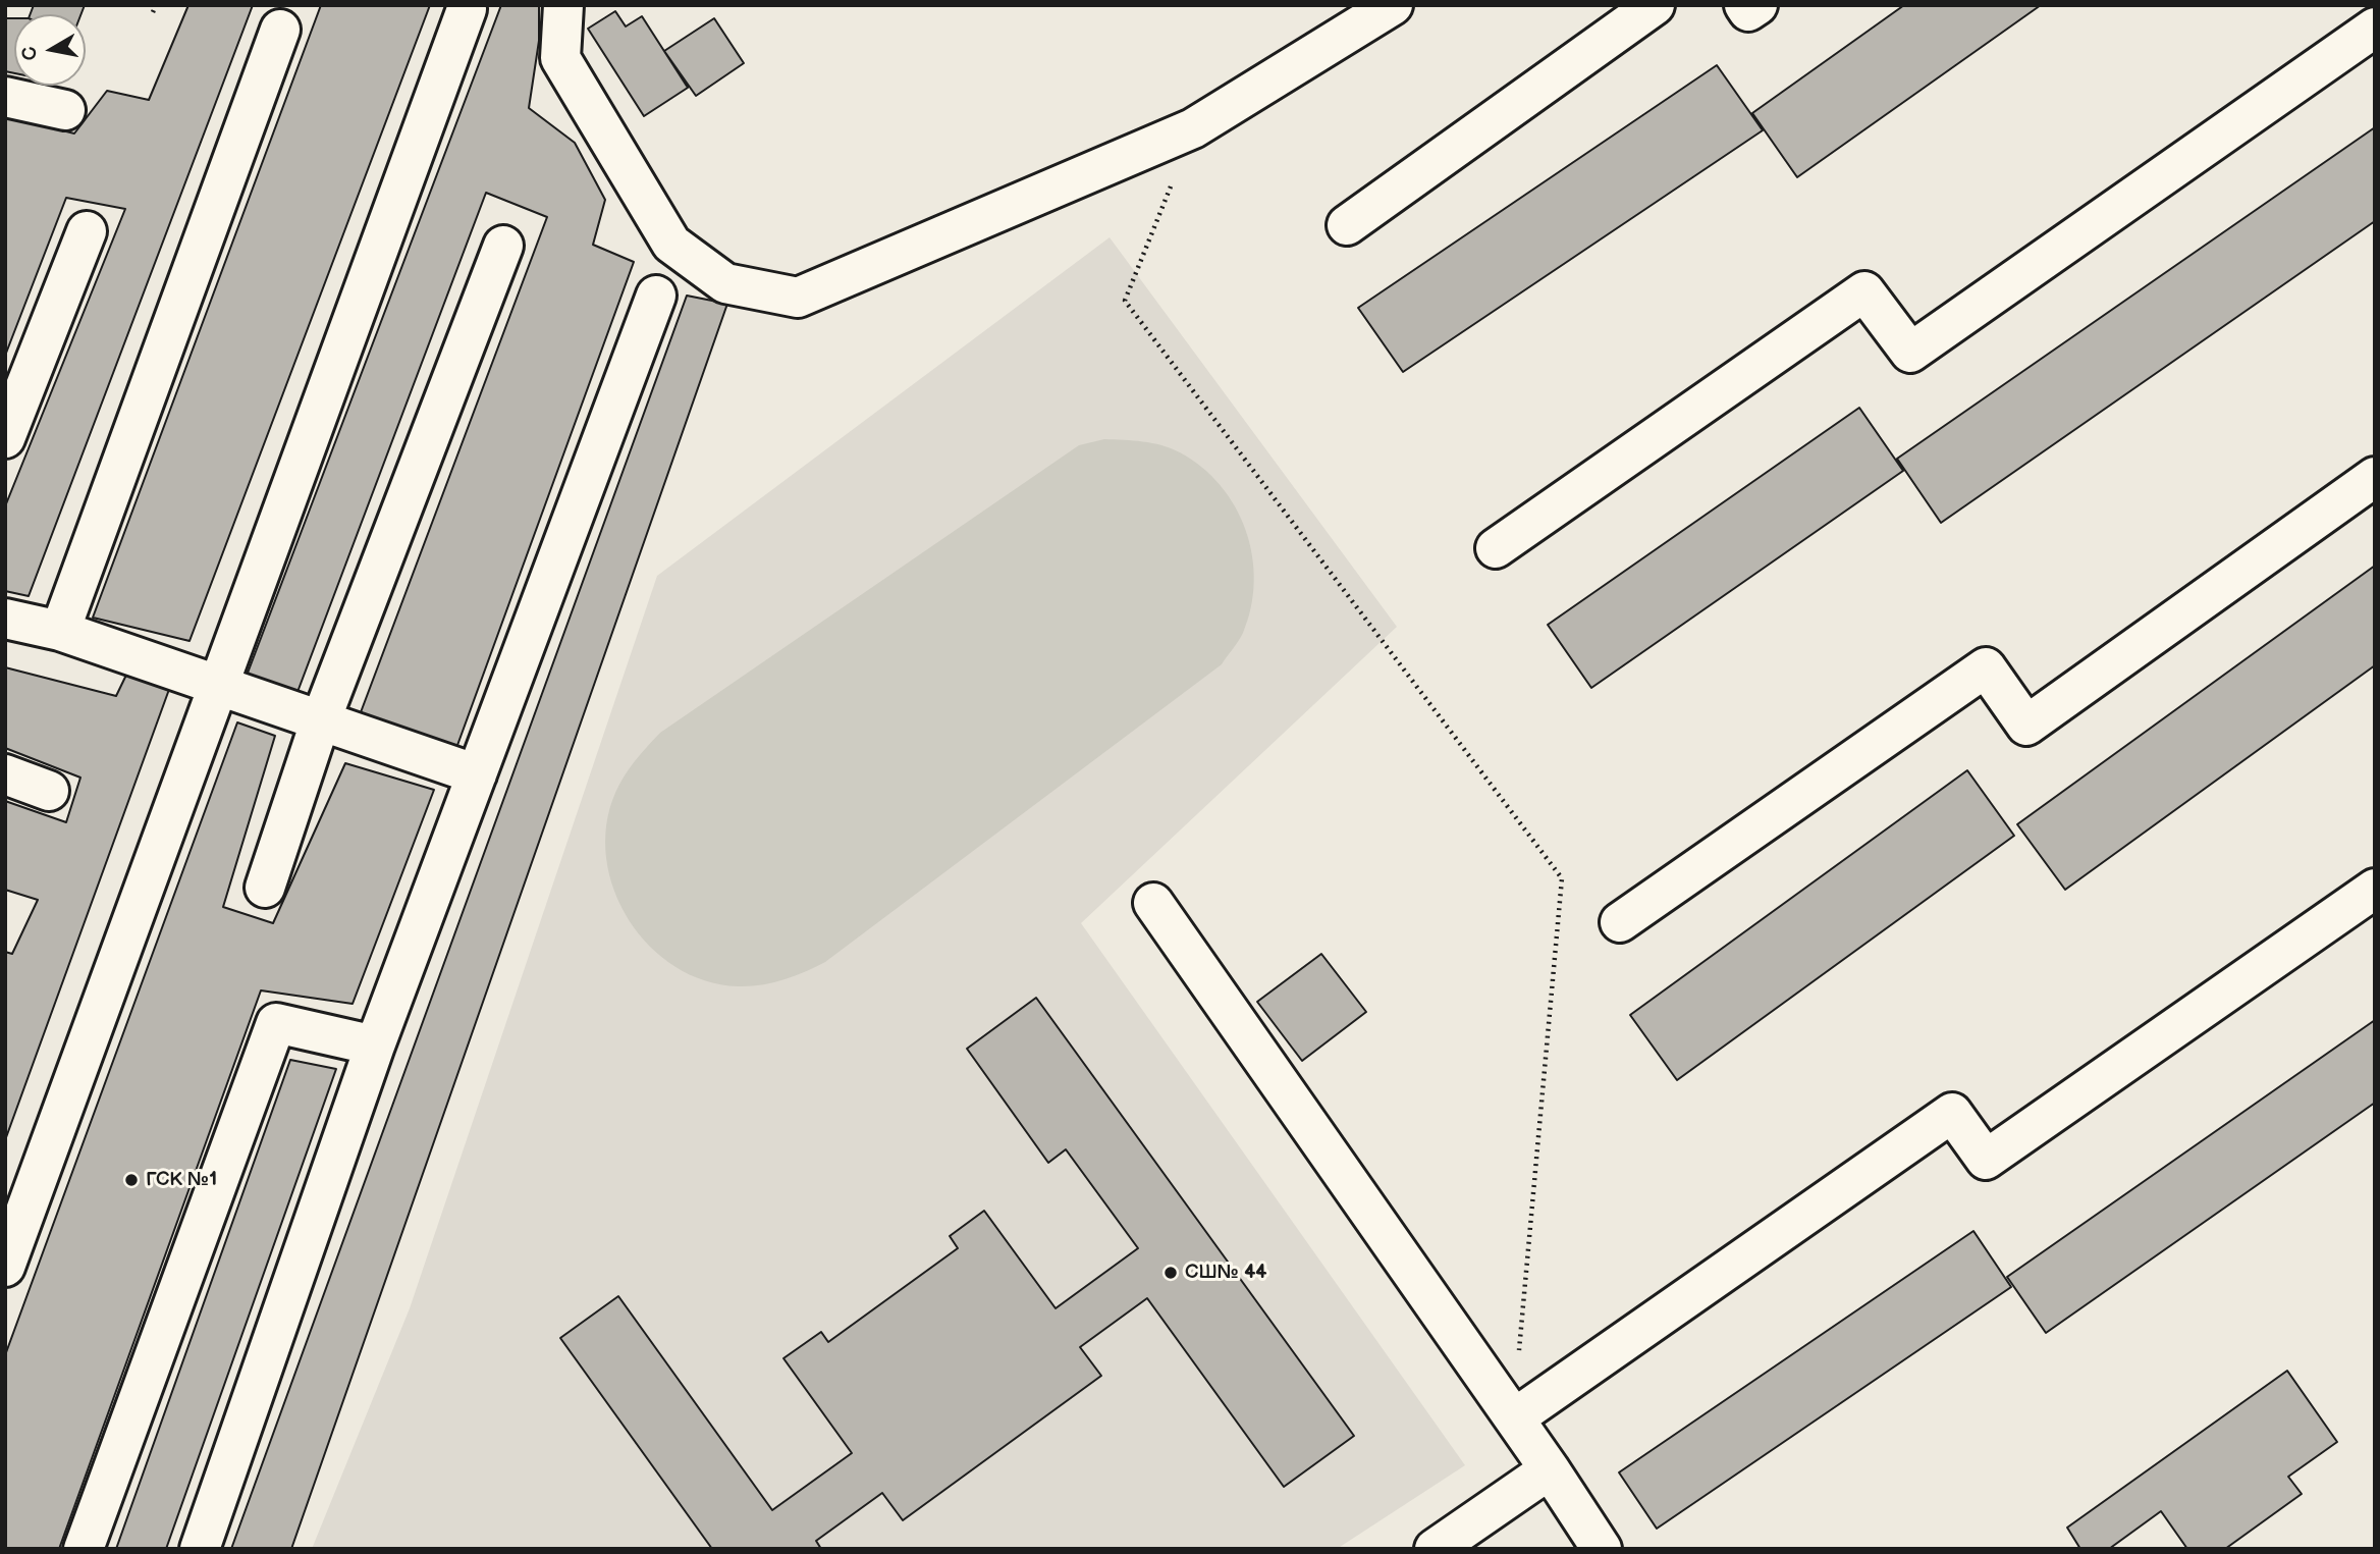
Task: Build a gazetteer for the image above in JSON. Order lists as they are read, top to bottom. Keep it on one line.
{"places":["ГСК №1","СШ№ 44"],"north":"left"}
